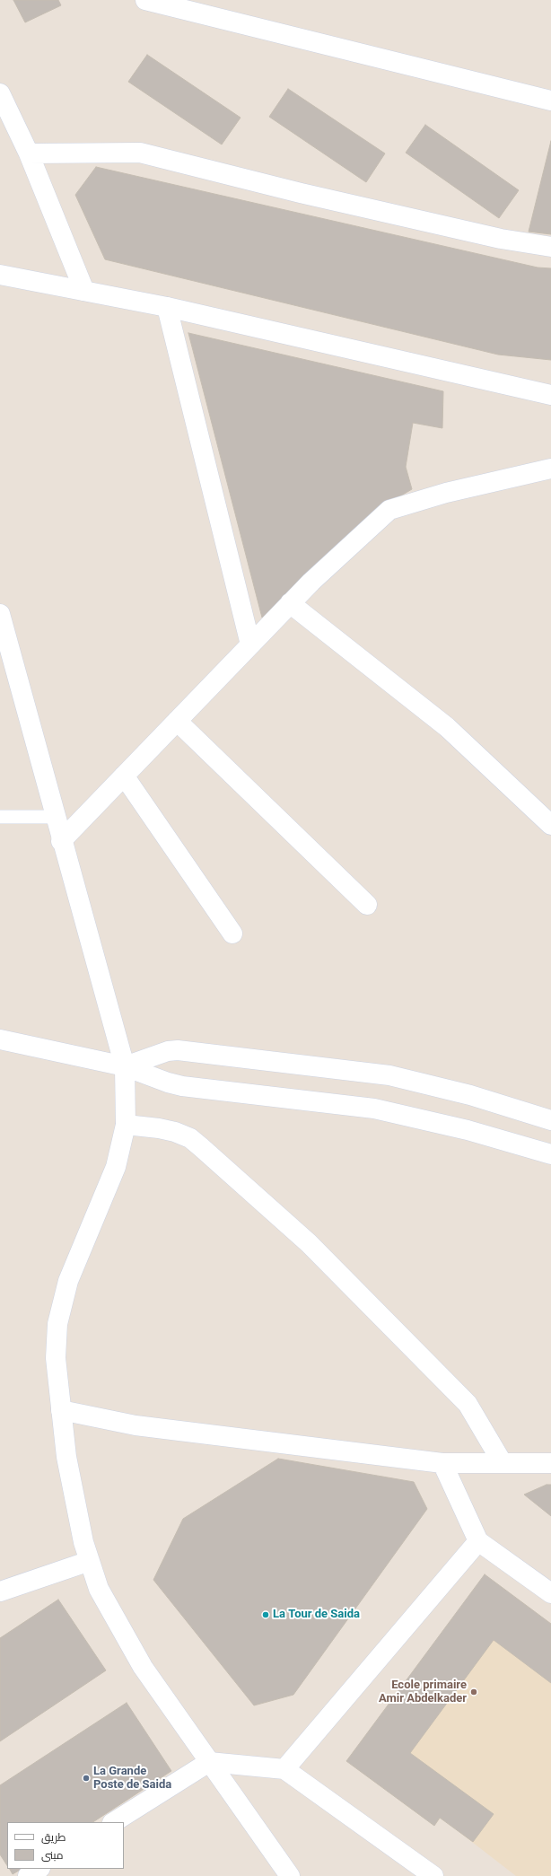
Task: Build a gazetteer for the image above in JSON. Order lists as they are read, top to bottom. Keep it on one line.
{"places":["La Tour de Saida","Ecole primaire Amir Abdelkader","La Grande Poste de Saida"],"legend":["طريق","مبنى"]}
